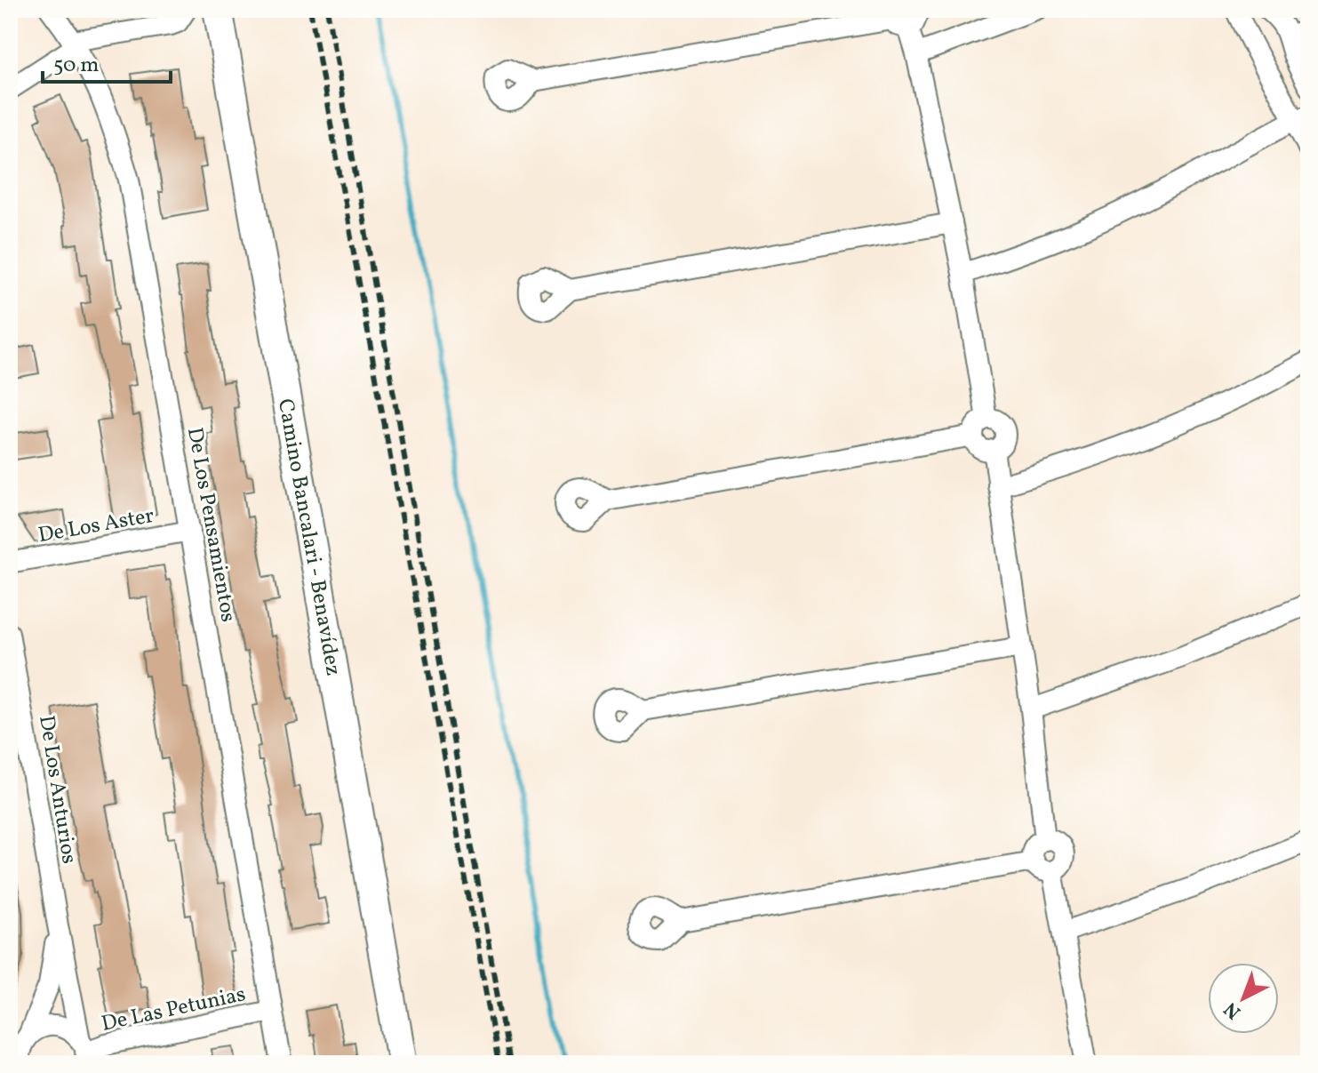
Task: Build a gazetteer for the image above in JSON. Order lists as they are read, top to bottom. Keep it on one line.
{"streets":{"main road":["Camino Bancalari - Benavídez"],"street":["De Los Aster","De Los Pensamientos","De Los Anturios","De Las Petunias"]},"crossings":[["De Los Aster","De Los Pensamientos"],["De Los Pensamientos","De Las Petunias"],["De Los Anturios","De Las Petunias"]],"scale_bar":"50 m","north":"bottom left"}
